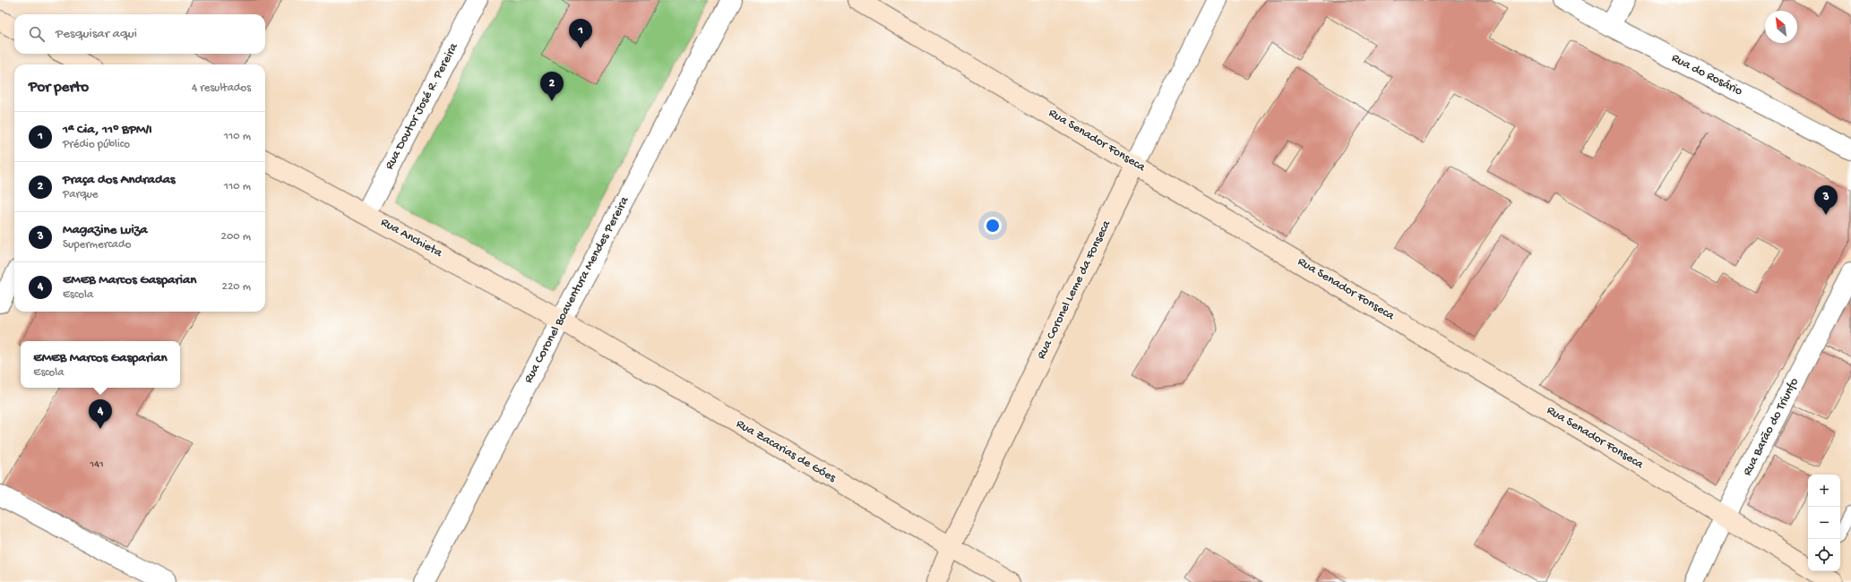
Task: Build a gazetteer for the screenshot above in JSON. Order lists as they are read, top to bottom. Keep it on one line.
{"streets":{"main road":["Rua Senador Fonseca","Rua Anchieta","Rua Coronel Leme da Fonseca","Rua Zacarias de Góes"],"street":["Rua do Rosário","Rua Doutor José R. Pereira","Rua Coronel Boaventura Mendes Pereira","Rua Barão do Triunfo"]},"crossings":[["Rua Doutor José R. Pereira","Rua Anchieta"],["Rua Senador Fonseca","Rua Coronel Leme da Fonseca"],["Rua Senador Fonseca","Rua Barão do Triunfo"],["Rua Anchieta","Rua Coronel Boaventura Mendes Pereira"],["Rua Anchieta","Rua Zacarias de Góes"],["Rua Coronel Boaventura Mendes Pereira","Rua Zacarias de Góes"],["Rua Coronel Leme da Fonseca","Rua Zacarias de Góes"]],"house_numbers":["141"],"north":"top left","page":{"search":"Pesquisar aqui","pins":["1","2","3","4"],"heading":["Por perto","4 resultados"],"list":[{"mark":"1","name":"1ª Cia, 11º BPM/I","note":"Prédio público","value":"110 m"},{"mark":"2","name":"Praça dos Andradas","note":"Parque","value":"110 m"},{"mark":"3","name":"Magazine Luiza","note":"Supermercado","value":"200 m"},{"mark":"4","name":"EMEB Marcos Gasparian","note":"Escola","value":"220 m"}],"popup":["EMEB Marcos Gasparian","Escola"],"map_buttons":["+","−"]}}
